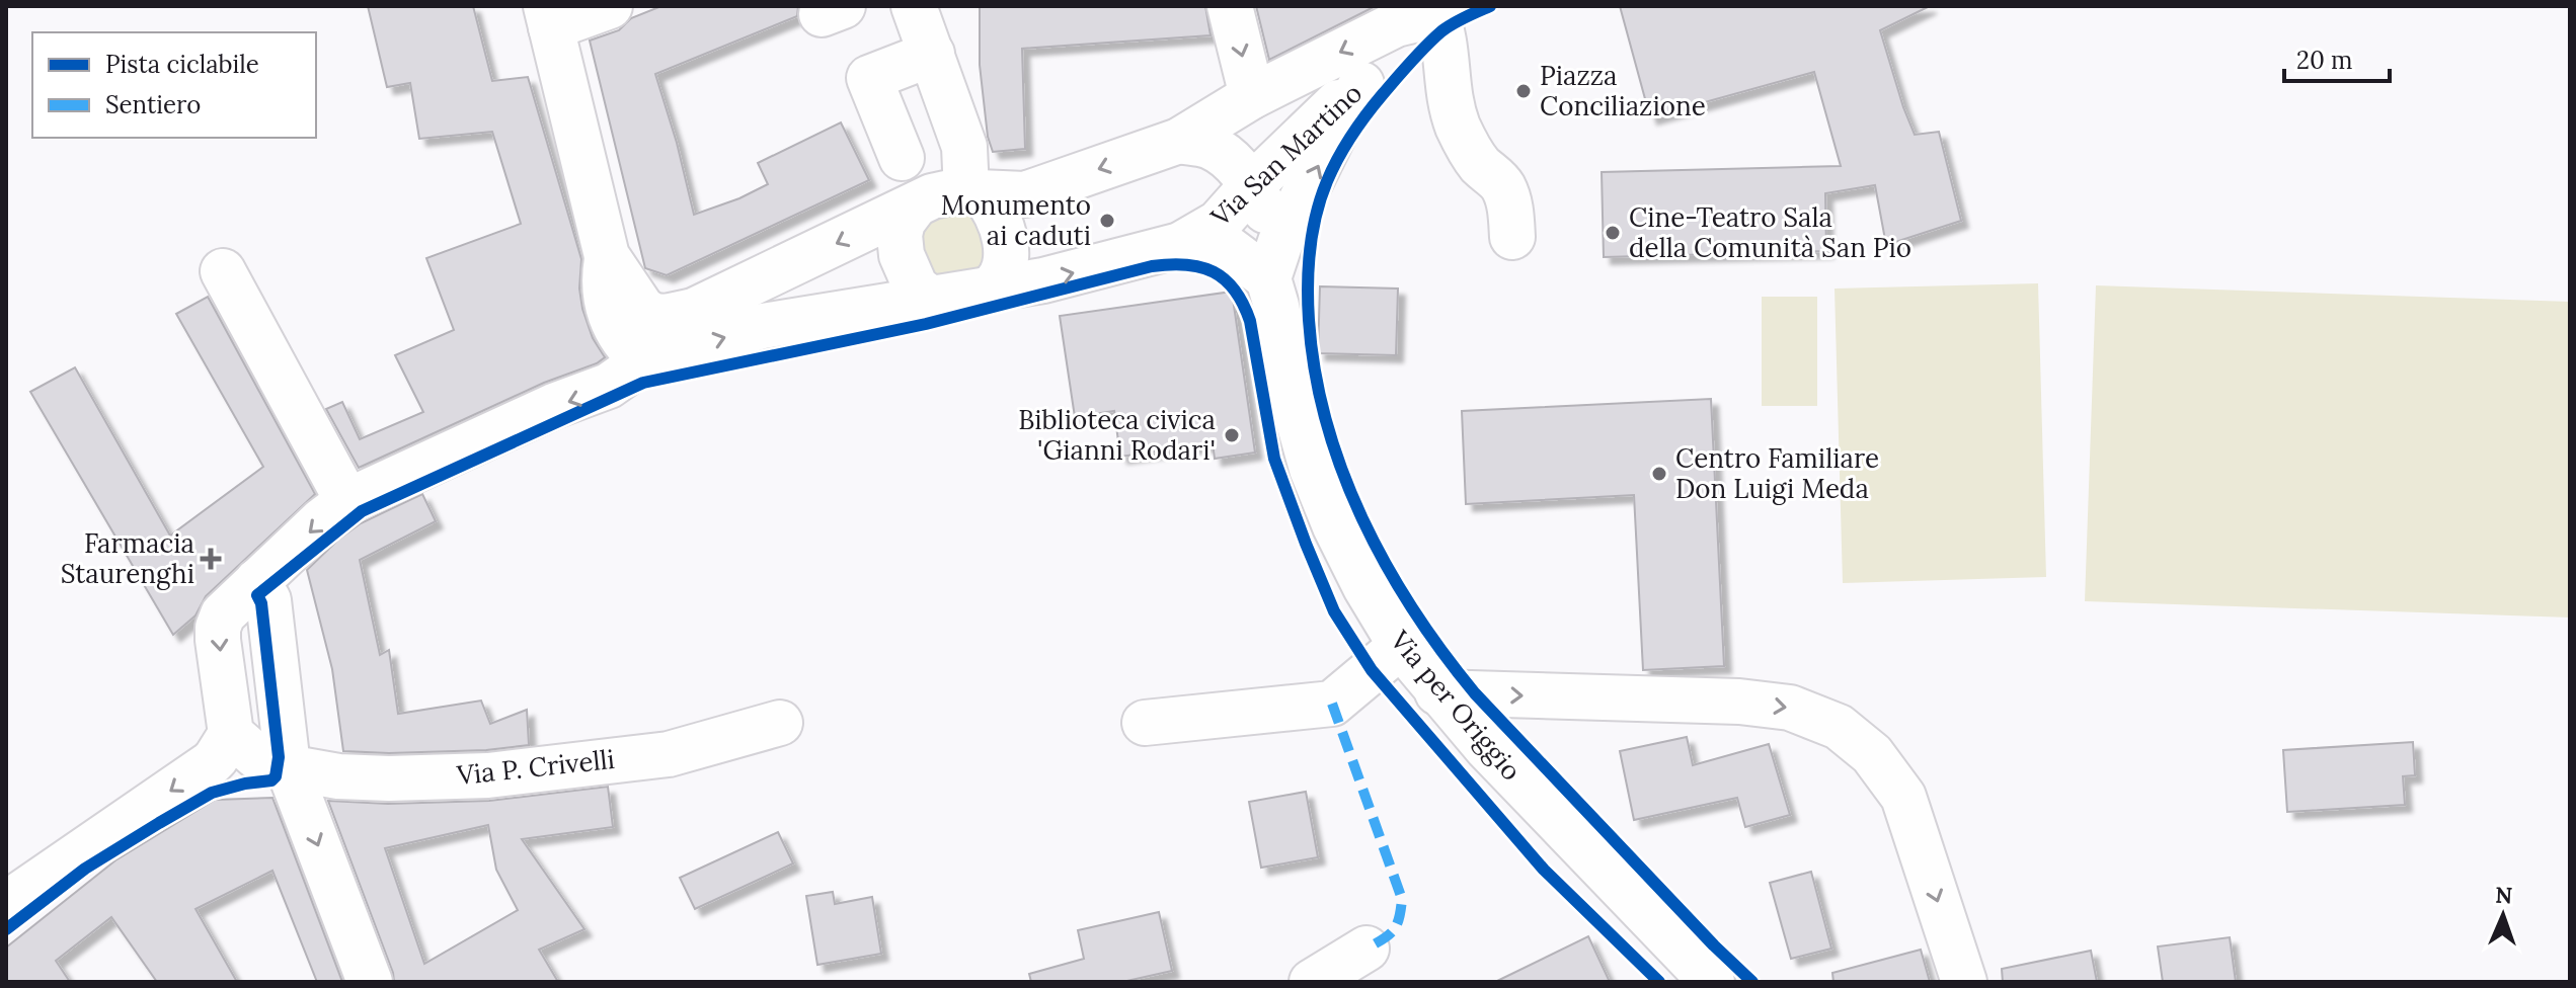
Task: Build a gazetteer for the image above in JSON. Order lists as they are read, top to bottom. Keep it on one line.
{"streets":{"street":["Via San Martino","Via per Origgio","Via P. Crivelli"]},"crossings":[["Via San Martino","Via per Origgio"],["Via San Martino","Via P. Crivelli"]],"places":{"other":["Piazza Conciliazione","Monumento ai caduti","Cine-Teatro Sala della Comunità San Pio","Biblioteca civica 'Gianni Rodari'","Centro Familiare Don Luigi Meda"],"health":["Farmacia Staurenghi"]},"legend":["Pista ciclabile","Sentiero"],"scale_bar":"20 m","north":"top"}
